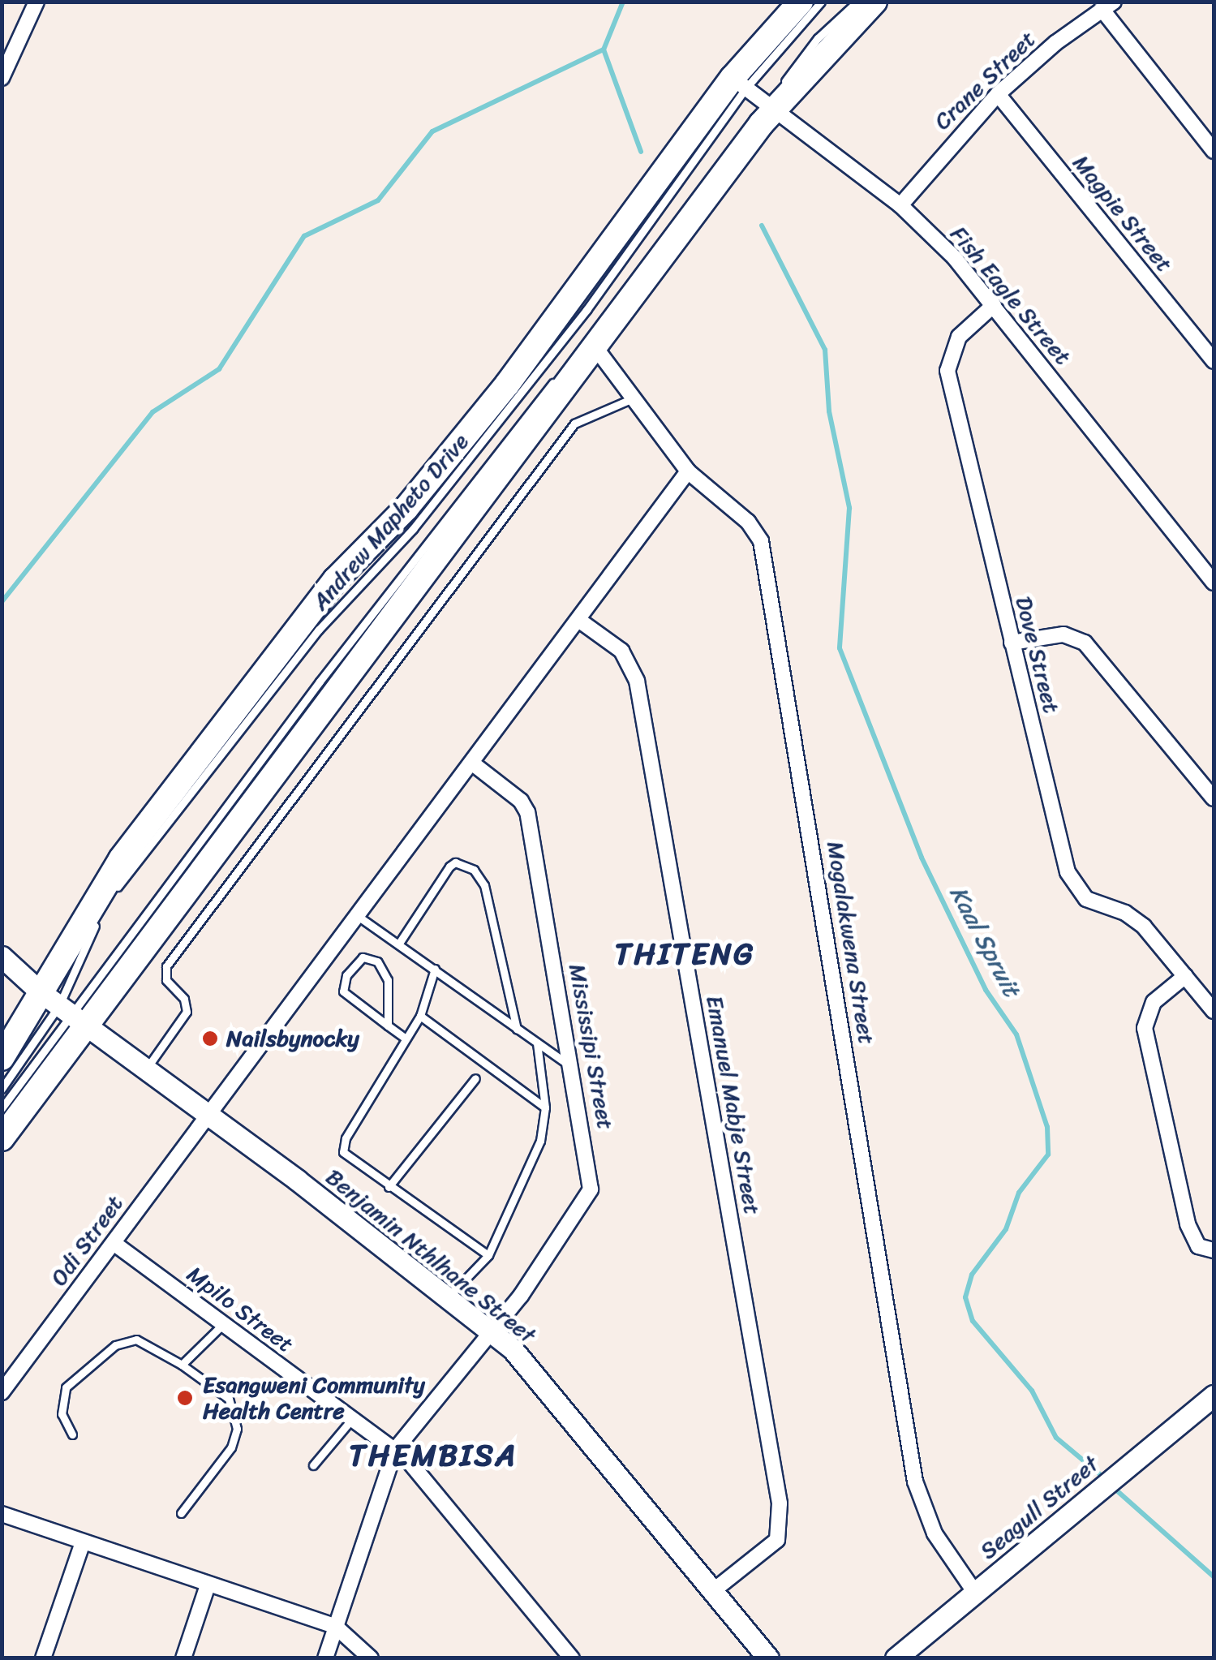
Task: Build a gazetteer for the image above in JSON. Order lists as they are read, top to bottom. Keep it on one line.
{"streets":{"main road":["Andrew Mapheto Drive"],"street":["Crane Street","Magpie Street","Fish Eagle Street","Dove Street","Mogalakwena Street","Mississipi Street","Emanuel Mabje Street","Odi Street","Benjamin Nthlhane Street","Mpilo Street","Seagull Street"]},"crossings":[["Crane Street","Magpie Street"],["Crane Street","Fish Eagle Street"],["Fish Eagle Street","Andrew Mapheto Drive"],["Fish Eagle Street","Dove Street"],["Andrew Mapheto Drive","Mogalakwena Street"],["Andrew Mapheto Drive","Benjamin Nthlhane Street"],["Mogalakwena Street","Odi Street"],["Mogalakwena Street","Seagull Street"],["Mississipi Street","Odi Street"],["Mississipi Street","Benjamin Nthlhane Street"],["Mississipi Street","Mpilo Street"],["Emanuel Mabje Street","Odi Street"],["Emanuel Mabje Street","Benjamin Nthlhane Street"],["Odi Street","Benjamin Nthlhane Street"],["Odi Street","Mpilo Street"]],"districts":["THITENG","THEMBISA"],"water":["Kaal Spruit"],"places":["Nailsbynocky","Esangweni Community Health Centre"]}
